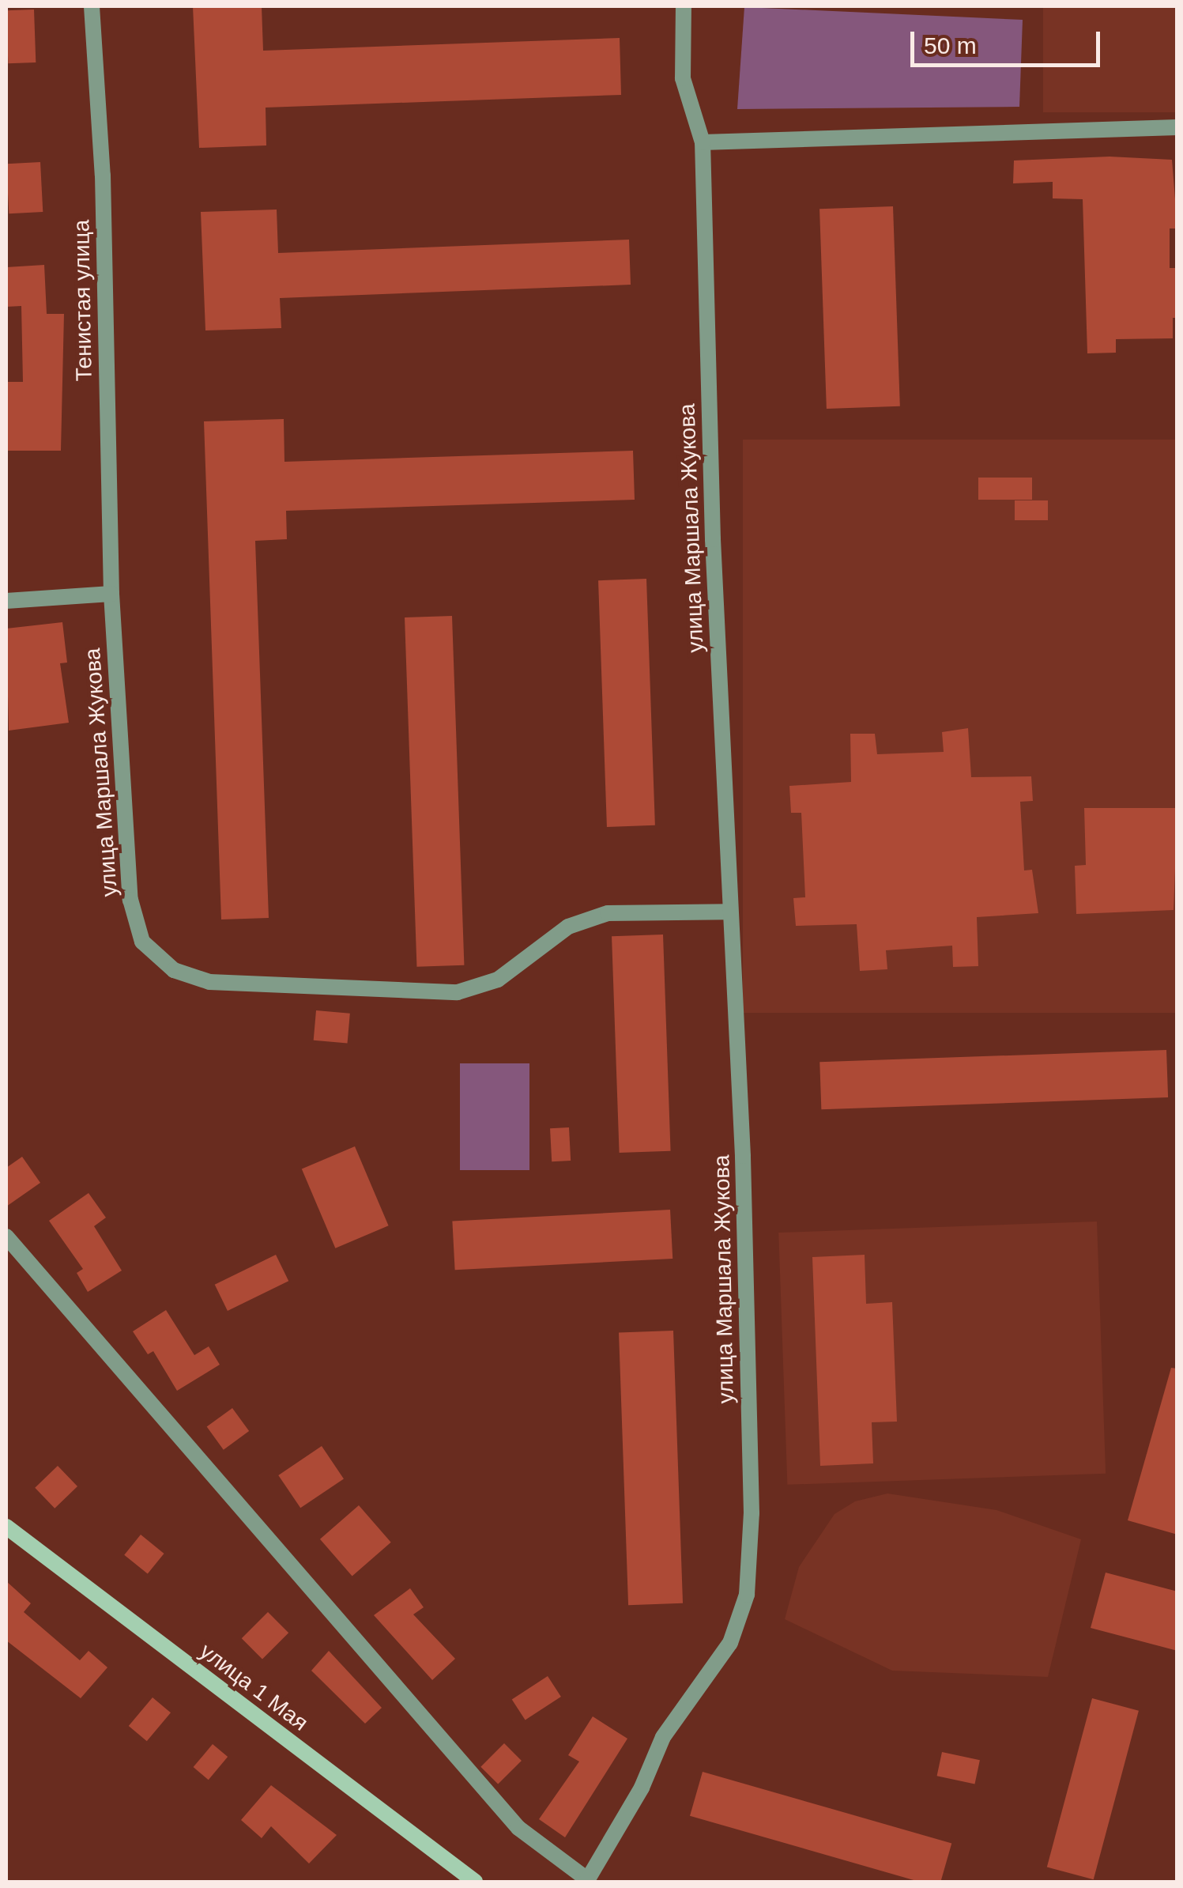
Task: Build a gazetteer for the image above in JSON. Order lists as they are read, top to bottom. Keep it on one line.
{"streets":{"main road":["улица 1 Мая"],"street":["Тенистая улица","улица Маршала Жукова"]},"crossings":[["Тенистая улица","улица Маршала Жукова"]],"scale_bar":"50 m"}
